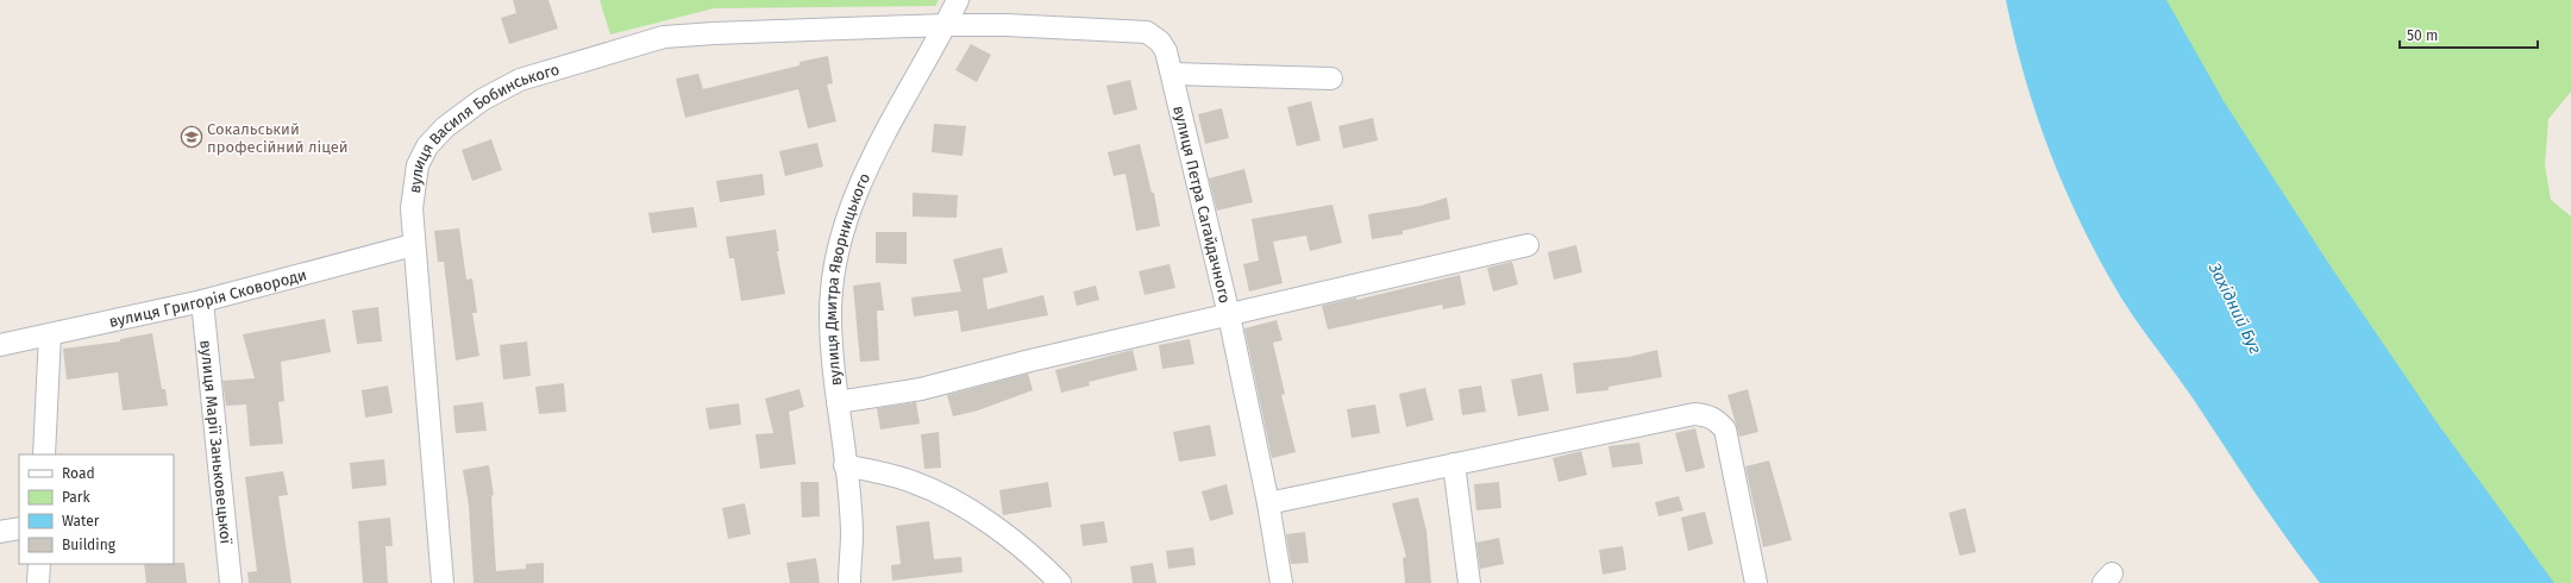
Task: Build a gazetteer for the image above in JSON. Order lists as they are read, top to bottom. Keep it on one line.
{"streets":{"street":["вулиця Василя Бобинського","вулиця Петра Сагайдачного","вулиця Дмитра Яворницького","вулиця Григорія Сковороди","вулиця Марії Заньковецької"]},"crossings":[["вулиця Василя Бобинського","вулиця Петра Сагайдачного"],["вулиця Василя Бобинського","вулиця Дмитра Яворницького"],["вулиця Василя Бобинського","вулиця Григорія Сковороди"],["вулиця Петра Сагайдачного","вулиця Дмитра Яворницького"],["вулиця Григорія Сковороди","вулиця Марії Заньковецької"]],"water":["Західний Буг"],"places":{"school or university":["Сокальський професійний ліцей"]},"legend":["Road","Park","Water","Building"],"scale_bar":"50 m"}
